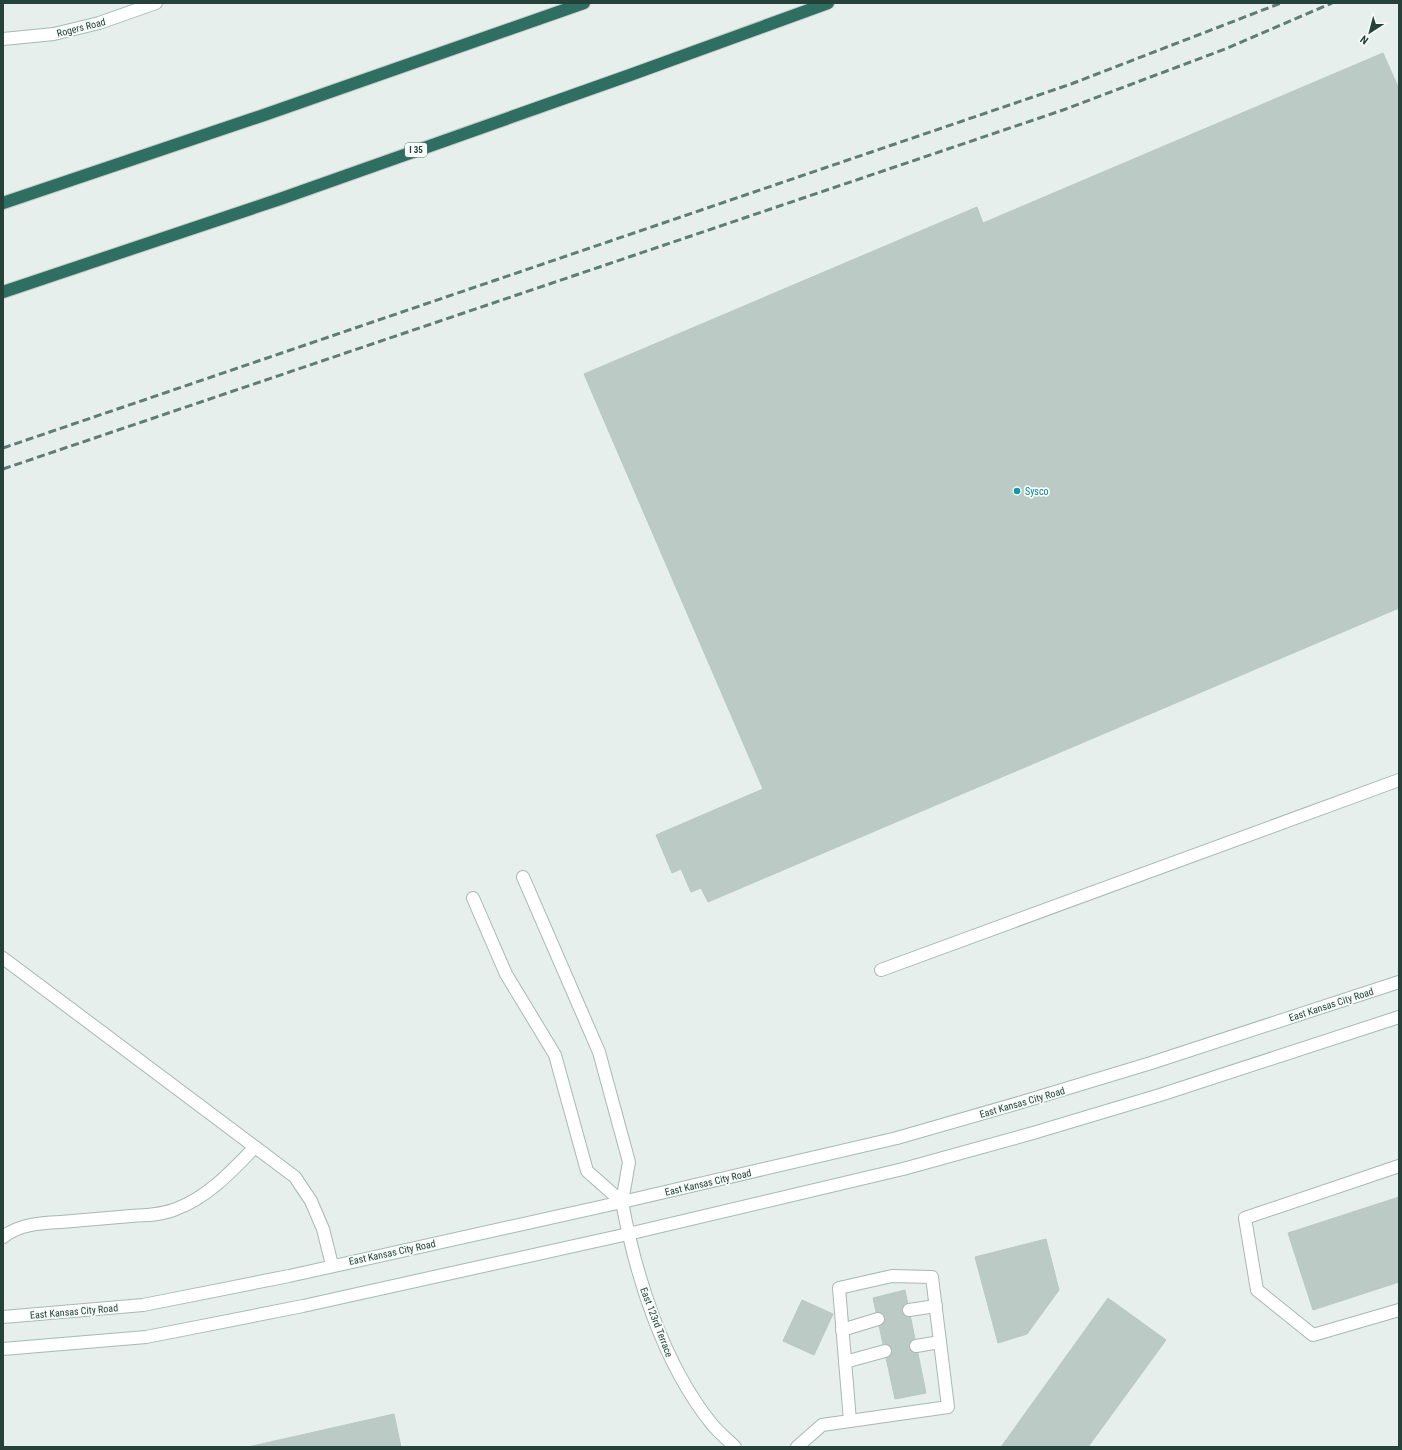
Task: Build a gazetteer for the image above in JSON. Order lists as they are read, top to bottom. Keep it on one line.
{"streets":{"highway":["I 35"],"main road":["Rogers Road","East Kansas City Road","East 123rd Terrace"]},"crossings":[["East Kansas City Road","East 123rd Terrace"]],"places":["Sysco"],"north":"bottom left"}
